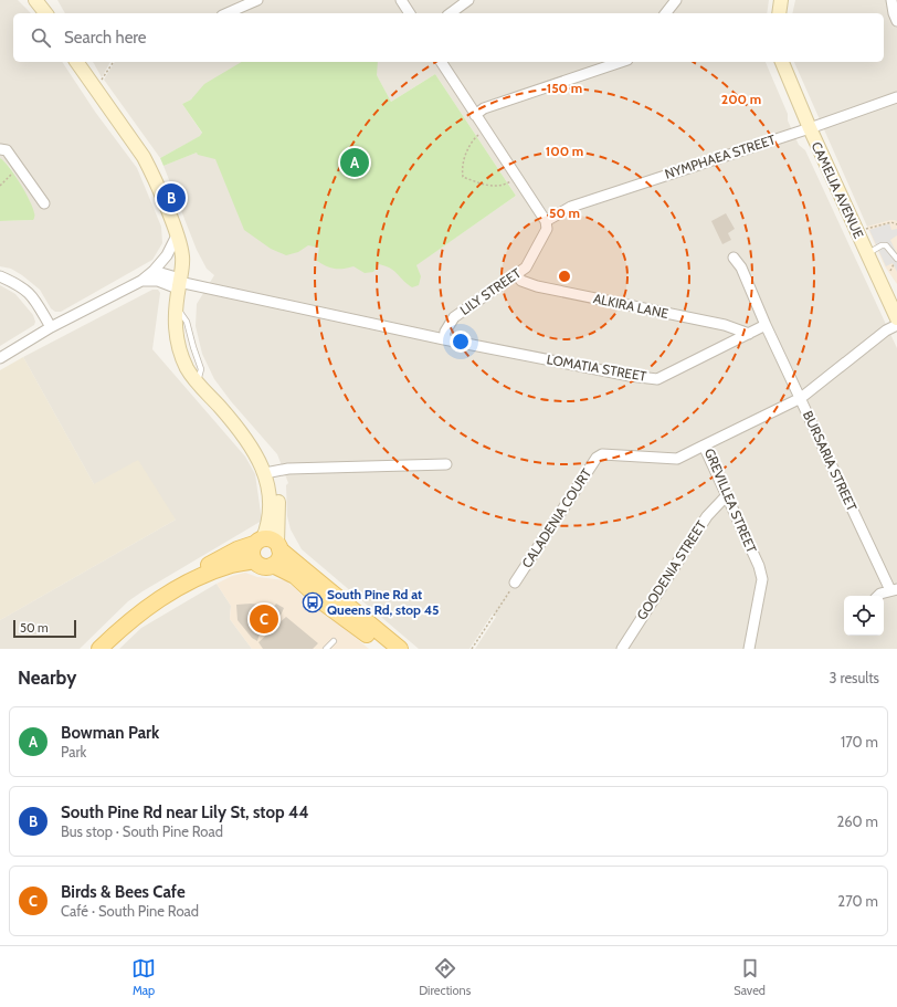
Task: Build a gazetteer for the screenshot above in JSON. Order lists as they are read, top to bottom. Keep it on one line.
{"streets":{"main road":["CAMELIA AVENUE"],"street":["NYMPHAEA STREET","LILY STREET","ALKIRA LANE","LOMATIA STREET","BURSARIA STREET","GREVILLEA STREET","CALADENIA COURT","GOODENIA STREET"]},"crossings":[["NYMPHAEA STREET","CAMELIA AVENUE"],["NYMPHAEA STREET","LILY STREET"],["LILY STREET","ALKIRA LANE"],["LILY STREET","LOMATIA STREET"],["ALKIRA LANE","LOMATIA STREET"],["LOMATIA STREET","BURSARIA STREET"],["BURSARIA STREET","GREVILLEA STREET"],["GREVILLEA STREET","CALADENIA COURT"],["GREVILLEA STREET","GOODENIA STREET"]],"places":{"bus stop":["South Pine Rd at Queens Rd, stop 45"]},"scale_bar":"50 m","page":{"search":"Search here","pins":["A","B","C"],"scale":"50 m","heading":["Nearby","3 results"],"list":[{"mark":"A","name":"Bowman Park","note":"Park","value":"170 m"},{"mark":"B","name":"South Pine Rd near Lily St, stop 44","note":"Bus stop · South Pine Road","value":"260 m"},{"mark":"C","name":"Birds & Bees Cafe","note":"Café · South Pine Road","value":"270 m"}],"nav":["Map","Directions","Saved"]},"rings":["150 m","200 m","100 m","50 m"]}
